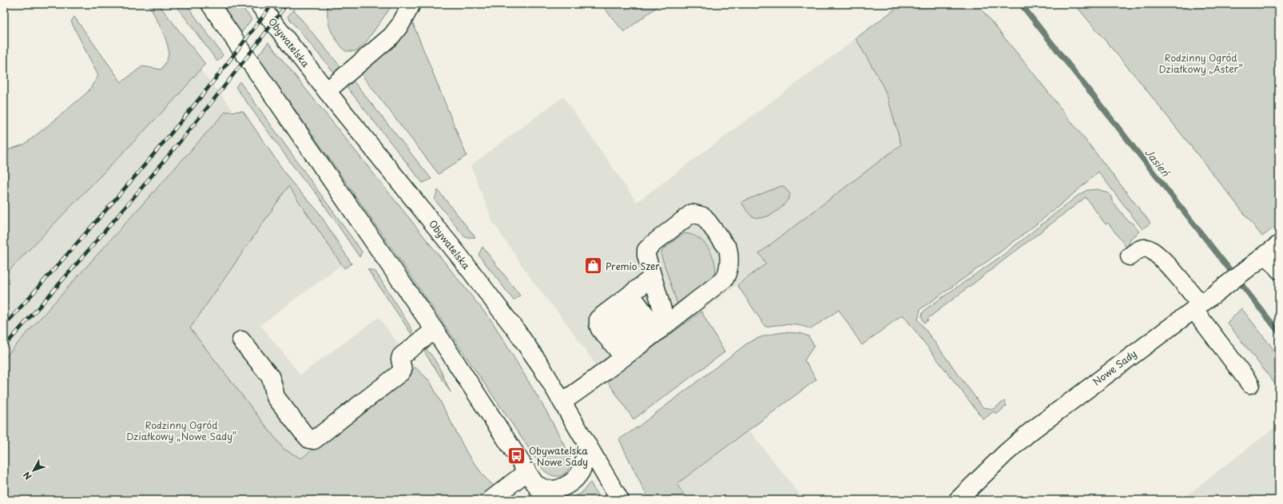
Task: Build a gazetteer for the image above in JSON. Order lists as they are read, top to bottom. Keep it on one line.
{"streets":{"main road":["Obywatelska","Nowe Sady"]},"water":["Jasień"],"parks":["Rodzinny Ogród Działkowy „Aster”","Rodzinny Ogród Działkowy „Nowe Sady”"],"places":{"shop":["Premio Szer"],"bus stop":["Obywatelska - Nowe Sady"]},"north":"bottom left"}
